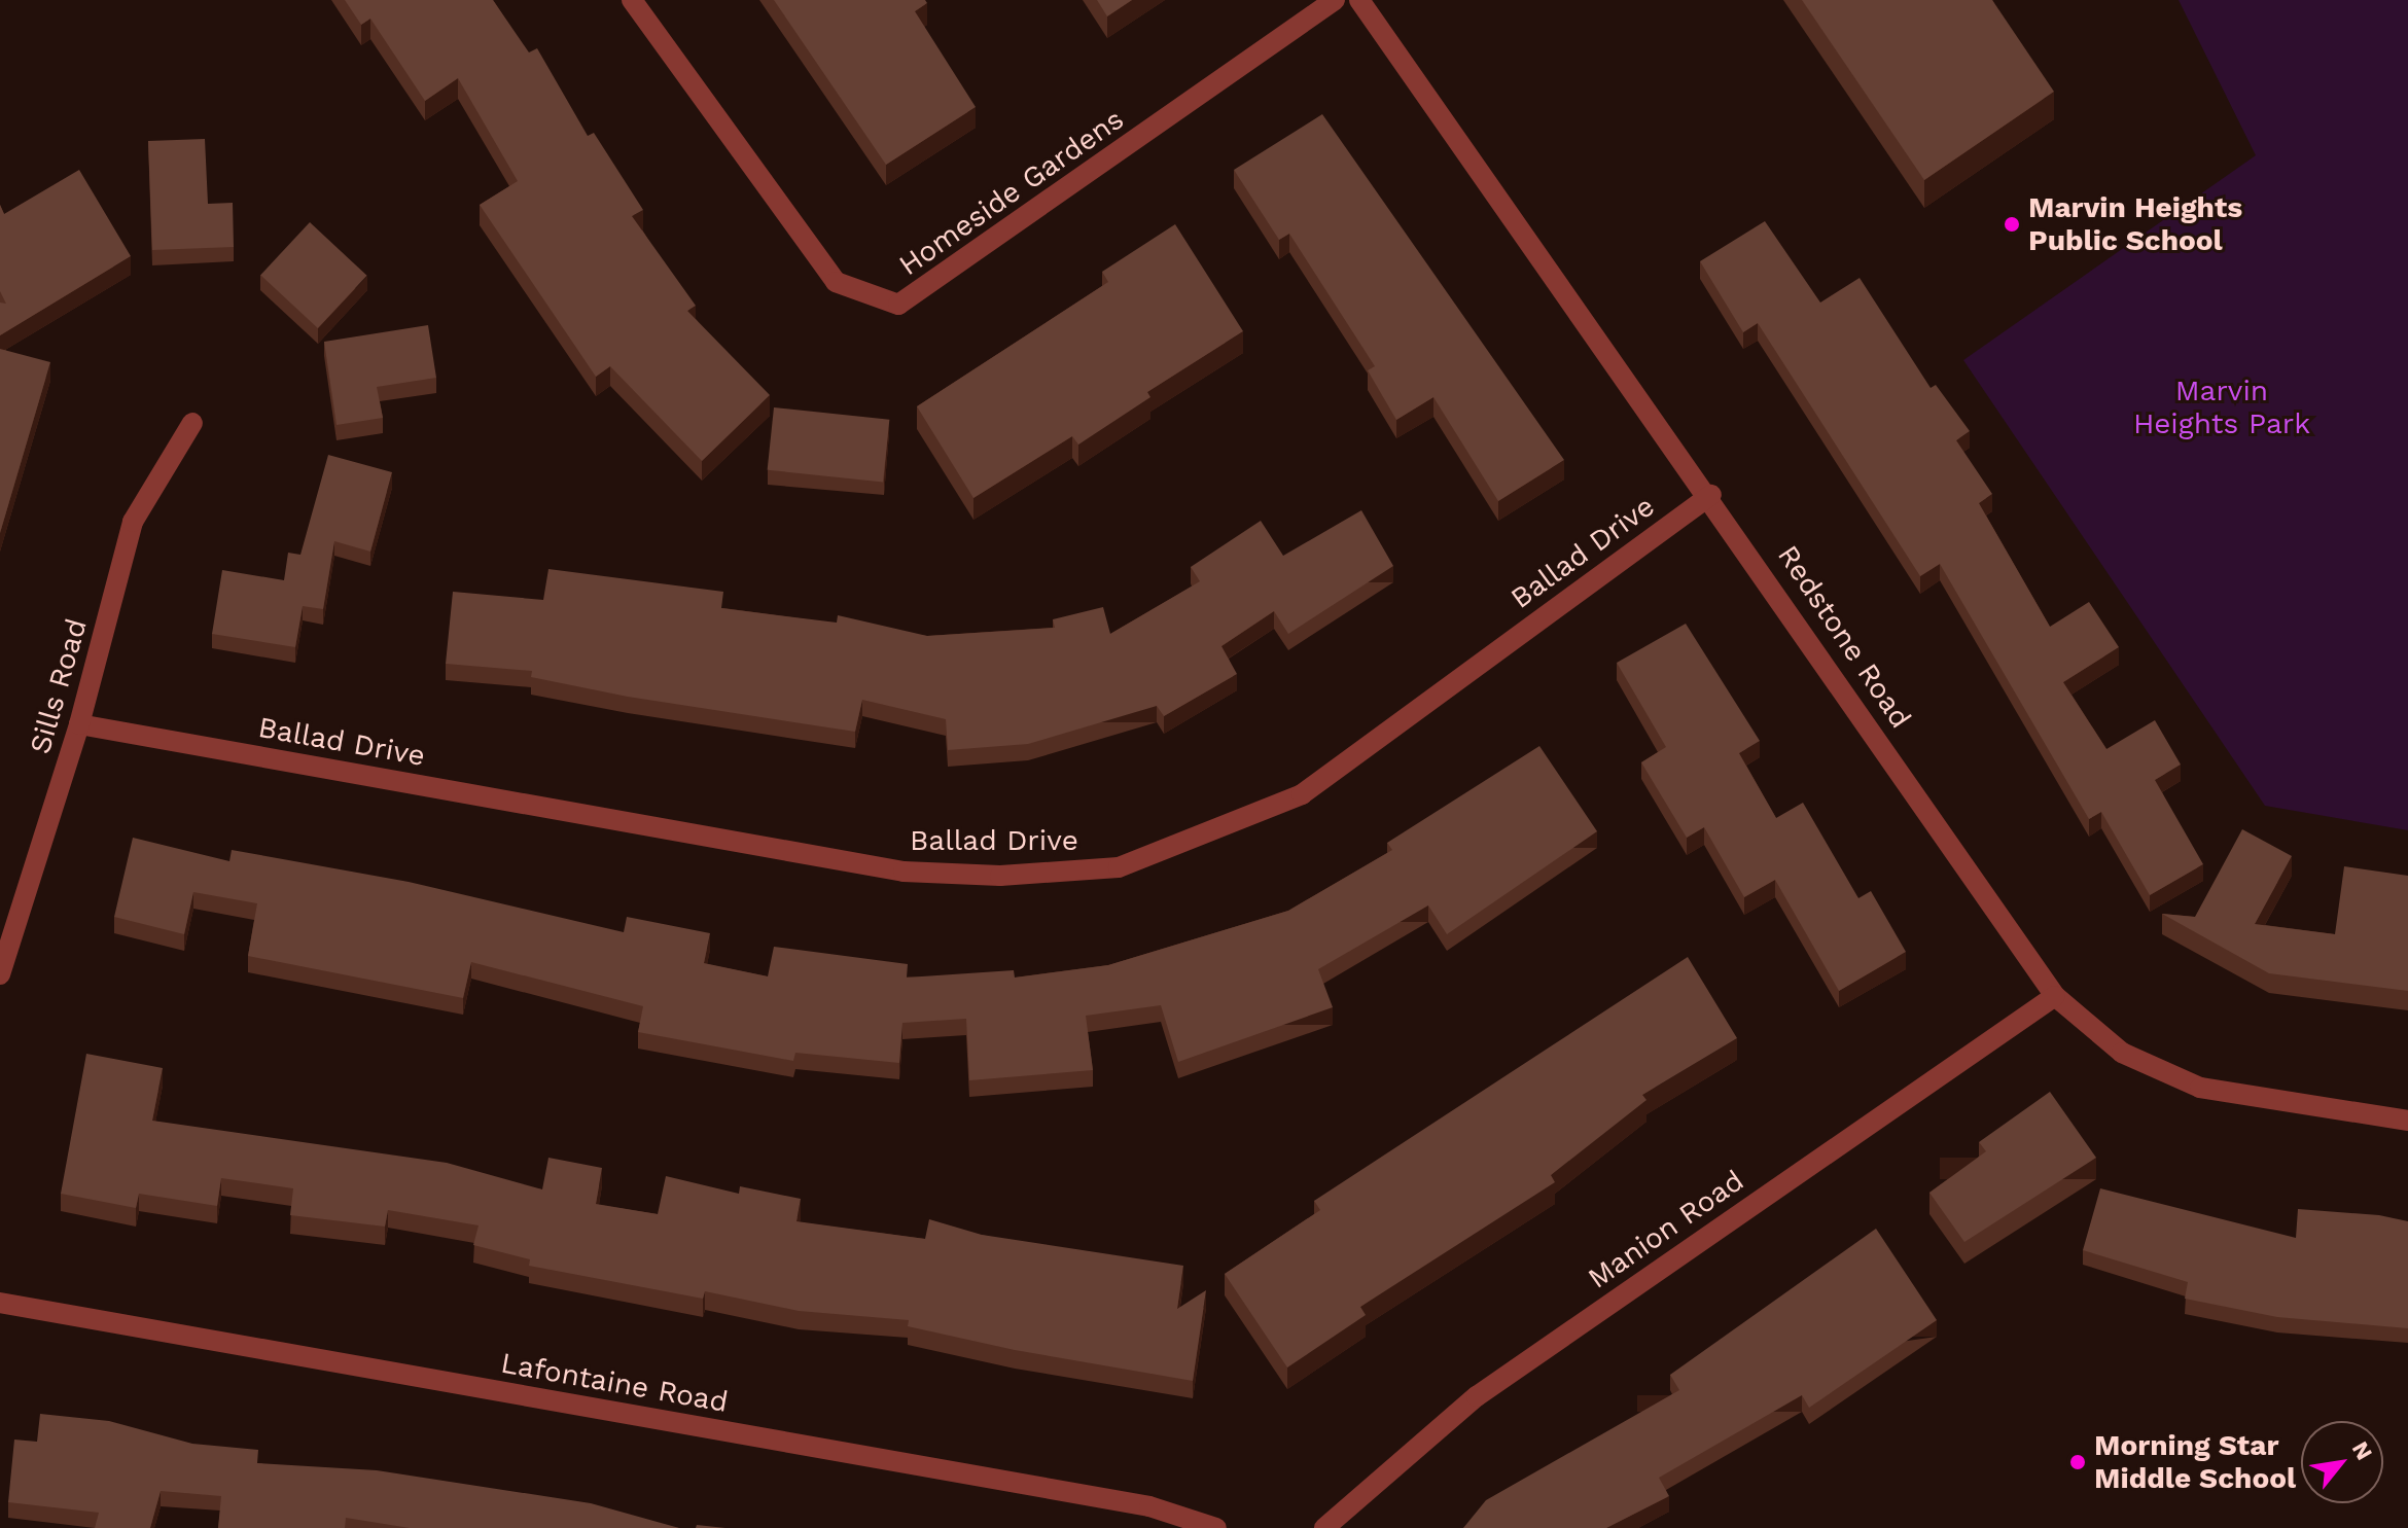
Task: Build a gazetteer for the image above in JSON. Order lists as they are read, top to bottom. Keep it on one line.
{"streets":{"street":["Homeside Gardens","Ballad Drive","Redstone Road","Sills Road","Manion Road","Lafontaine Road"]},"crossings":[["Ballad Drive","Redstone Road"],["Ballad Drive","Sills Road"],["Redstone Road","Manion Road"]],"parks":["Marvin Heights Park"],"places":["Marvin Heights Public School","Morning Star Middle School"],"north":"top right"}
